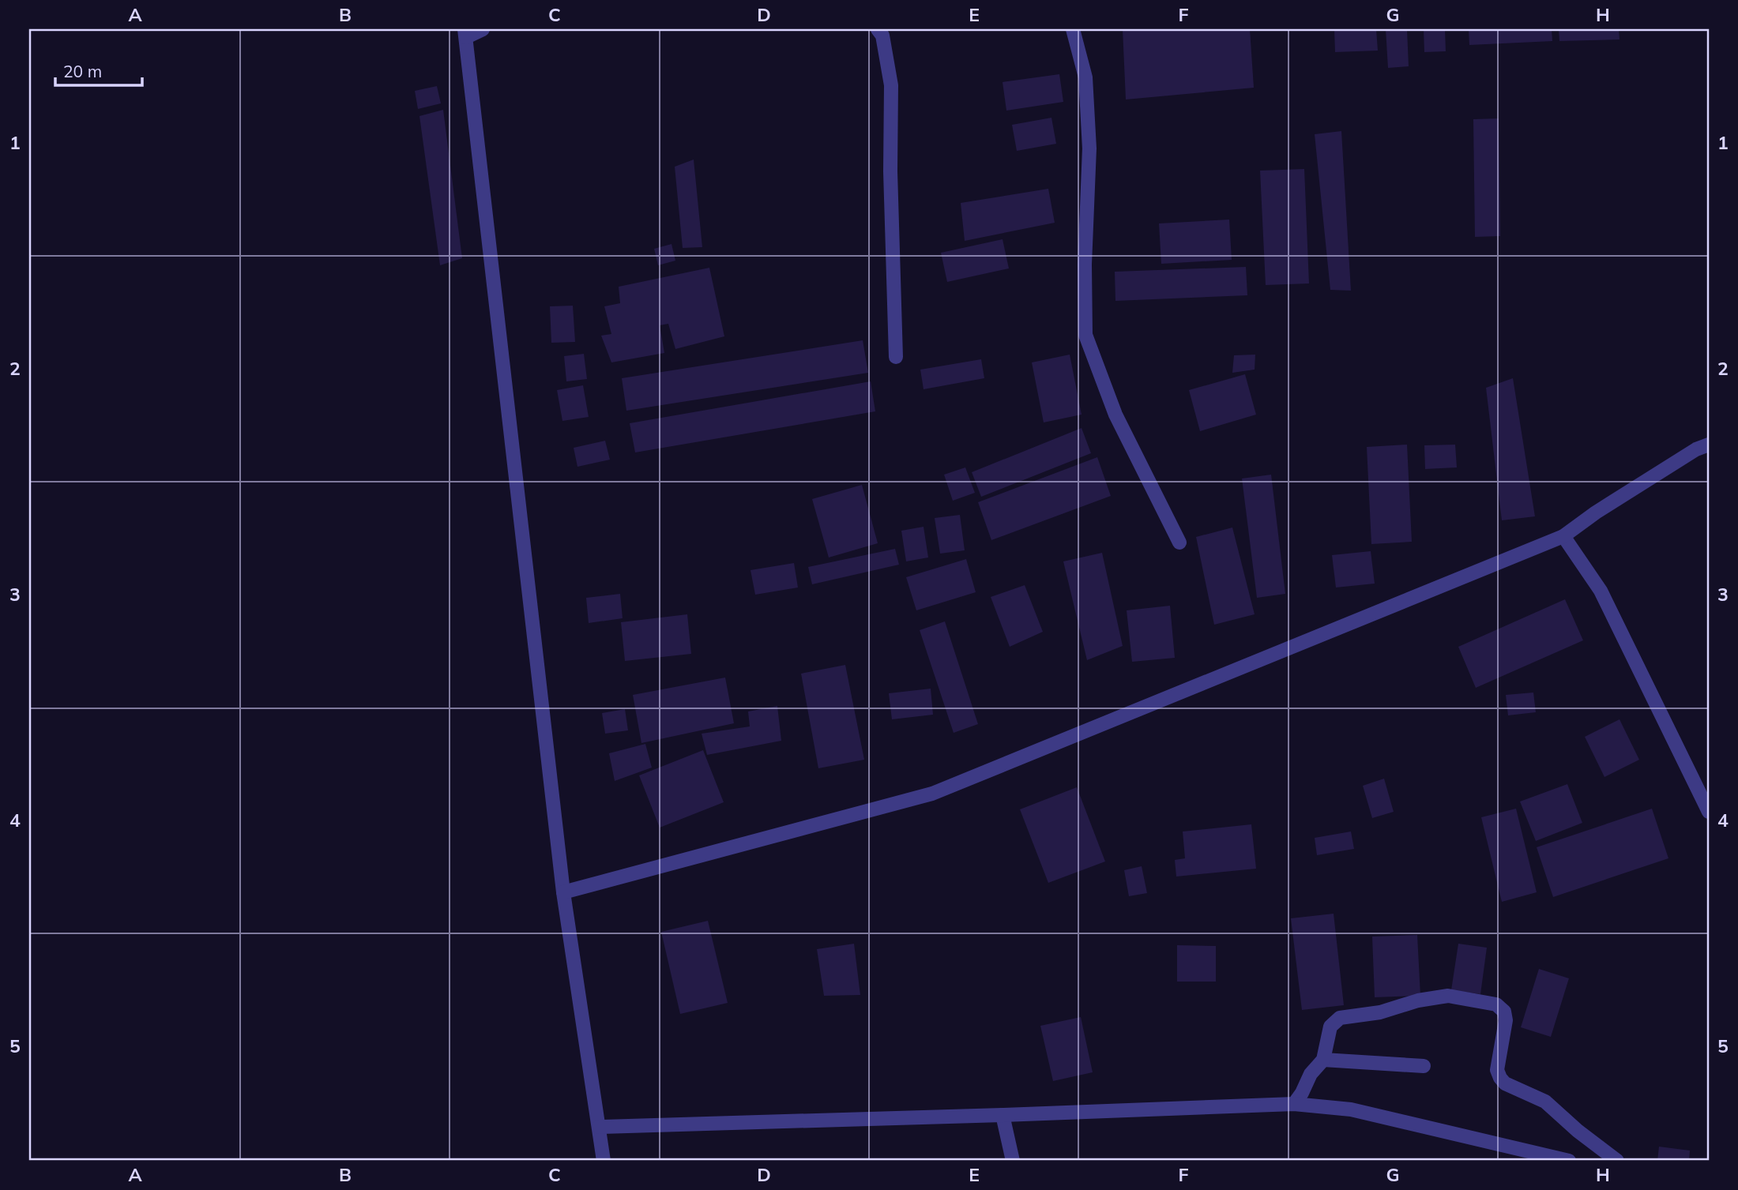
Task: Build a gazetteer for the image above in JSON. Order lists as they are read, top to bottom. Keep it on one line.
{"scale_bar":"20 m","grid":{"columns":["A","B","C","D","E","F","G","H"],"rows":["1","2","3","4","5"]}}
